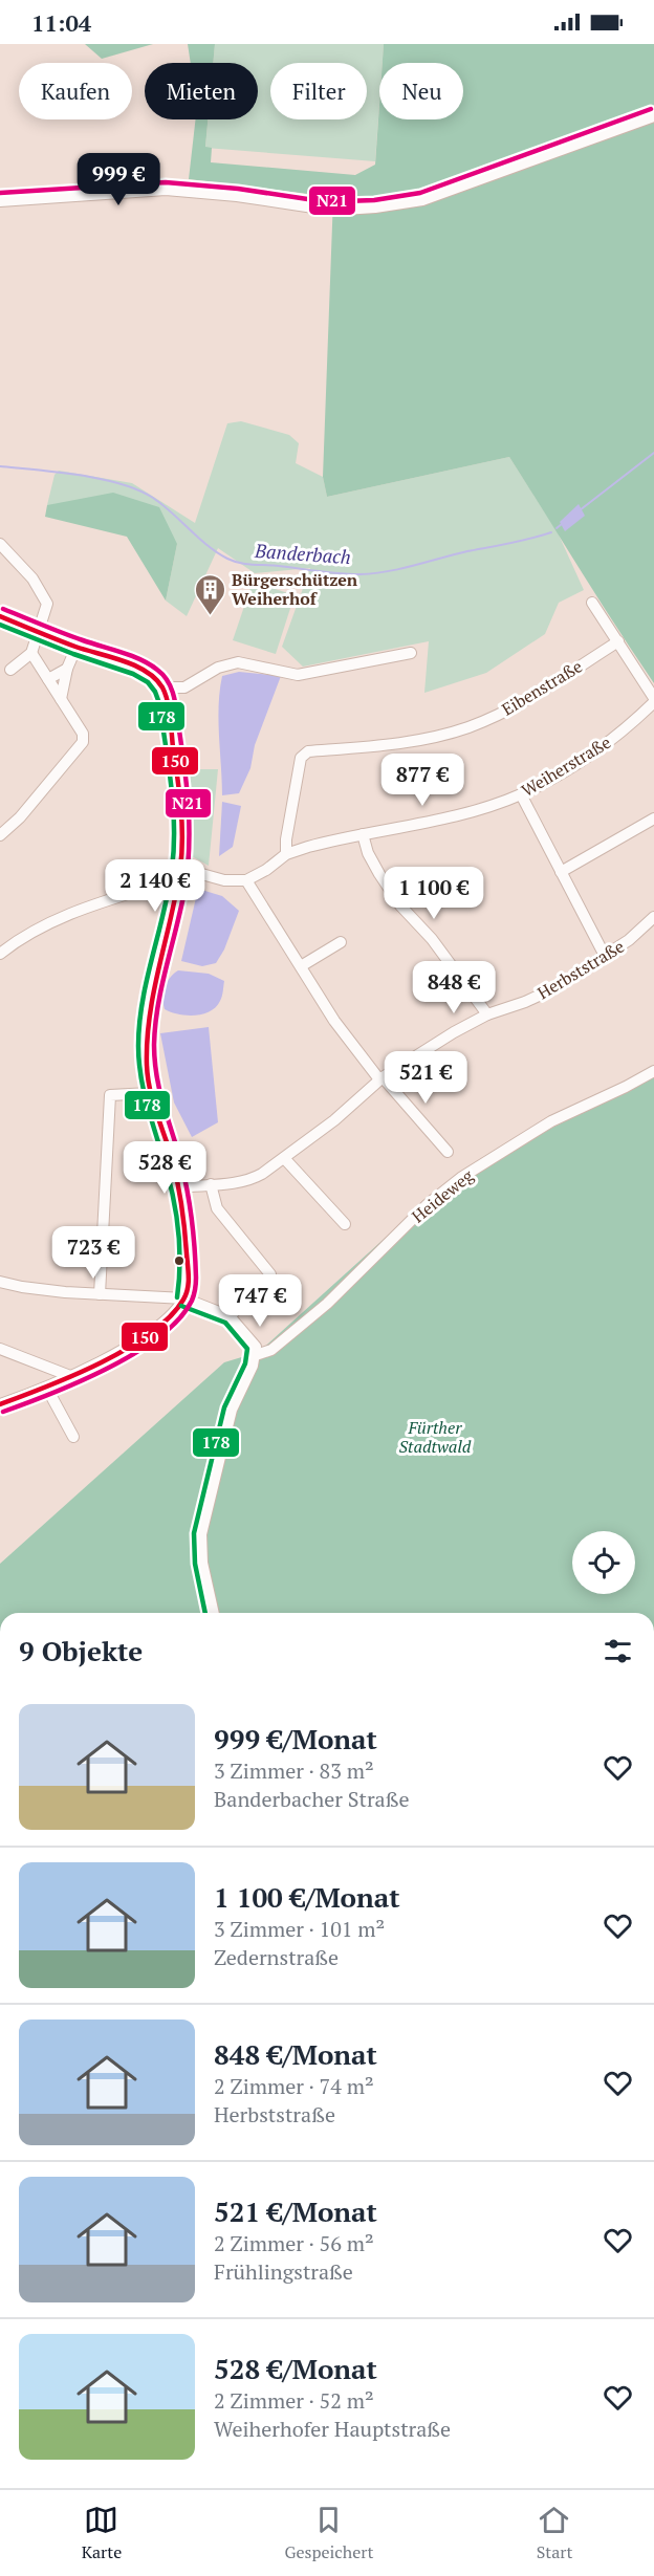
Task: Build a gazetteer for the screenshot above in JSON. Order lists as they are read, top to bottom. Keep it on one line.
{"streets":{"street":["Eibenstraße","Weiherstraße","Herbststraße","Heideweg"]},"crossings":[["Eibenstraße","Weiherstraße"]],"water":["Banderbach"],"parks":["Fürther Stadtwald"],"places":{"building":["Bürgerschützen Weiherhof"]},"lines":["transit line N21","transit line 150","transit line 178"],"page":{"status":"11:04","chip":["Kaufen","Mieten","Filter","Neu"],"price":["999 €","877 €","2 140 €","1 100 €","848 €","521 €","528 €","723 €","747 €"],"heading":"9 Objekte","list":[{"name":"999 €/Monat","note":"3 Zimmer · 83 m² · Banderbacher Straße"},{"name":"1 100 €/Monat","note":"3 Zimmer · 101 m² · Zedernstraße"},{"name":"848 €/Monat","note":"2 Zimmer · 74 m² · Herbststraße"},{"name":"521 €/Monat","note":"2 Zimmer · 56 m² · Frühlingstraße"},{"name":"528 €/Monat","note":"2 Zimmer · 52 m² · Weiherhofer Hauptstraße"}],"tabs":["Karte","Gespeichert","Start"]}}
